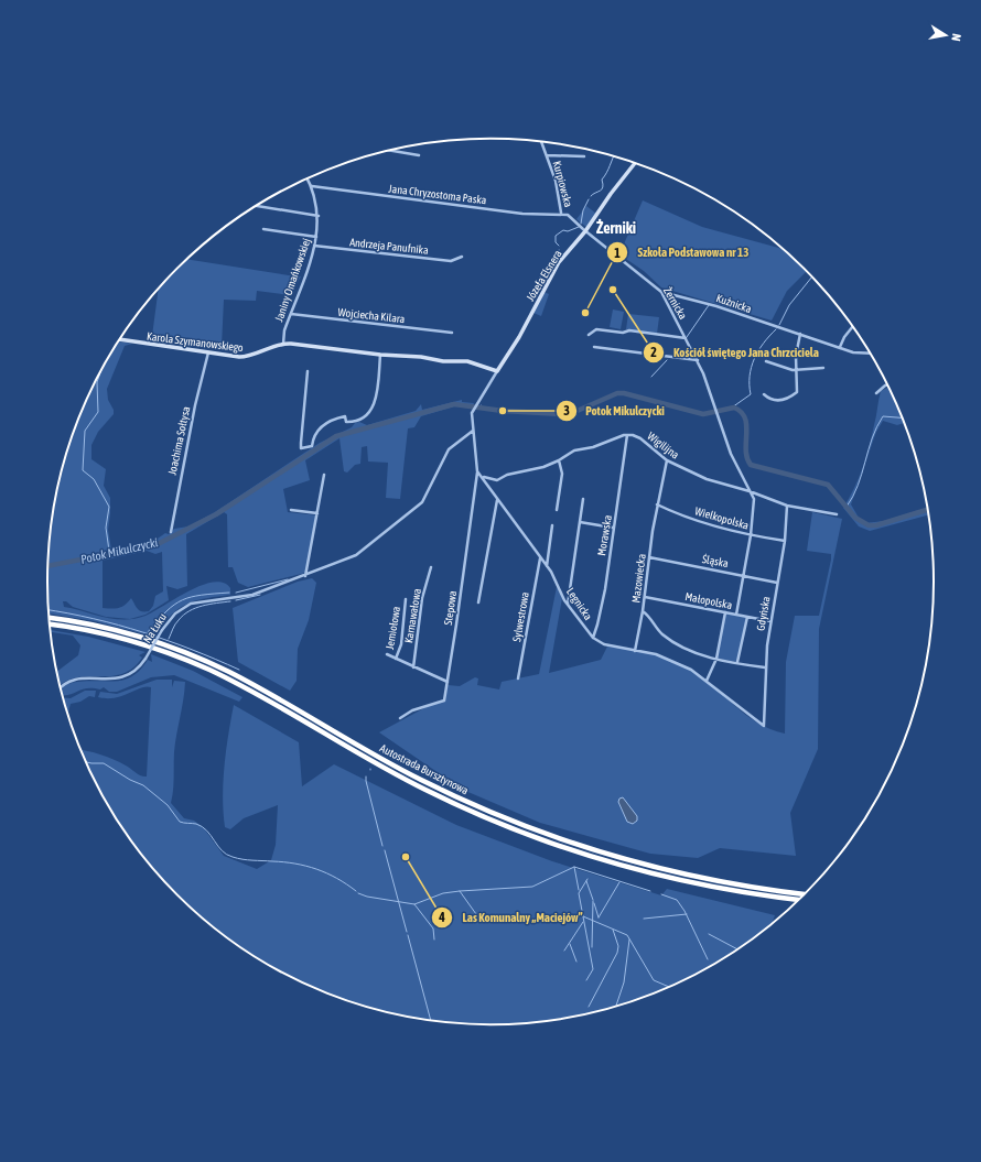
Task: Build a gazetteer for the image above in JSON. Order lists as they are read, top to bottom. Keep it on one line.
{"streets":{"highway":["Autostrada Bursztynowa"],"street":["Kurpiowska","Jana Chryzostoma Paska","Andrzeja Panufnika","Józefa Elsnera","Janiny Omańkowskiej","Żernicka","Kuźnicka","Wojciecha Kilara","Karola Szymanowskiego","Joachima Sołtysa","Wigilijna","Wielkopolska","Morawska","Śląska","Mazowiecka","Małopolska","Legnicka","Stepowa","Gdyńska","Karnawałowa","Sylwestrowa","Na Łuku","Jemiołowa"]},"crossings":[["Kurpiowska","Jana Chryzostoma Paska"],["Kurpiowska","Józefa Elsnera"],["Kurpiowska","Żernicka"],["Jana Chryzostoma Paska","Janiny Omańkowskiej"],["Andrzeja Panufnika","Janiny Omańkowskiej"],["Józefa Elsnera","Żernicka"],["Józefa Elsnera","Karola Szymanowskiego"],["Józefa Elsnera","Na Łuku"],["Janiny Omańkowskiej","Wojciecha Kilara"],["Janiny Omańkowskiej","Karola Szymanowskiego"],["Żernicka","Kuźnicka"],["Żernicka","Wigilijna"],["Żernicka","Wielkopolska"],["Żernicka","Śląska"],["Żernicka","Małopolska"],["Karola Szymanowskiego","Joachima Sołtysa"],["Wigilijna","Morawska"],["Wigilijna","Mazowiecka"],["Wigilijna","Gdyńska"],["Wielkopolska","Mazowiecka"],["Wielkopolska","Gdyńska"],["Morawska","Legnicka"],["Śląska","Mazowiecka"],["Śląska","Gdyńska"],["Mazowiecka","Małopolska"],["Mazowiecka","Gdyńska"],["Małopolska","Gdyńska"],["Legnicka","Stepowa"],["Legnicka","Gdyńska"],["Legnicka","Sylwestrowa"]],"districts":["Żerniki"],"water":["Potok Mikulczycki"],"places":["Kościół świętego Jana Chrzciciela","Szkoła Podstawowa nr 13","Potok Mikulczycki","Las Komunalny „Maciejów”"],"north":"right"}
